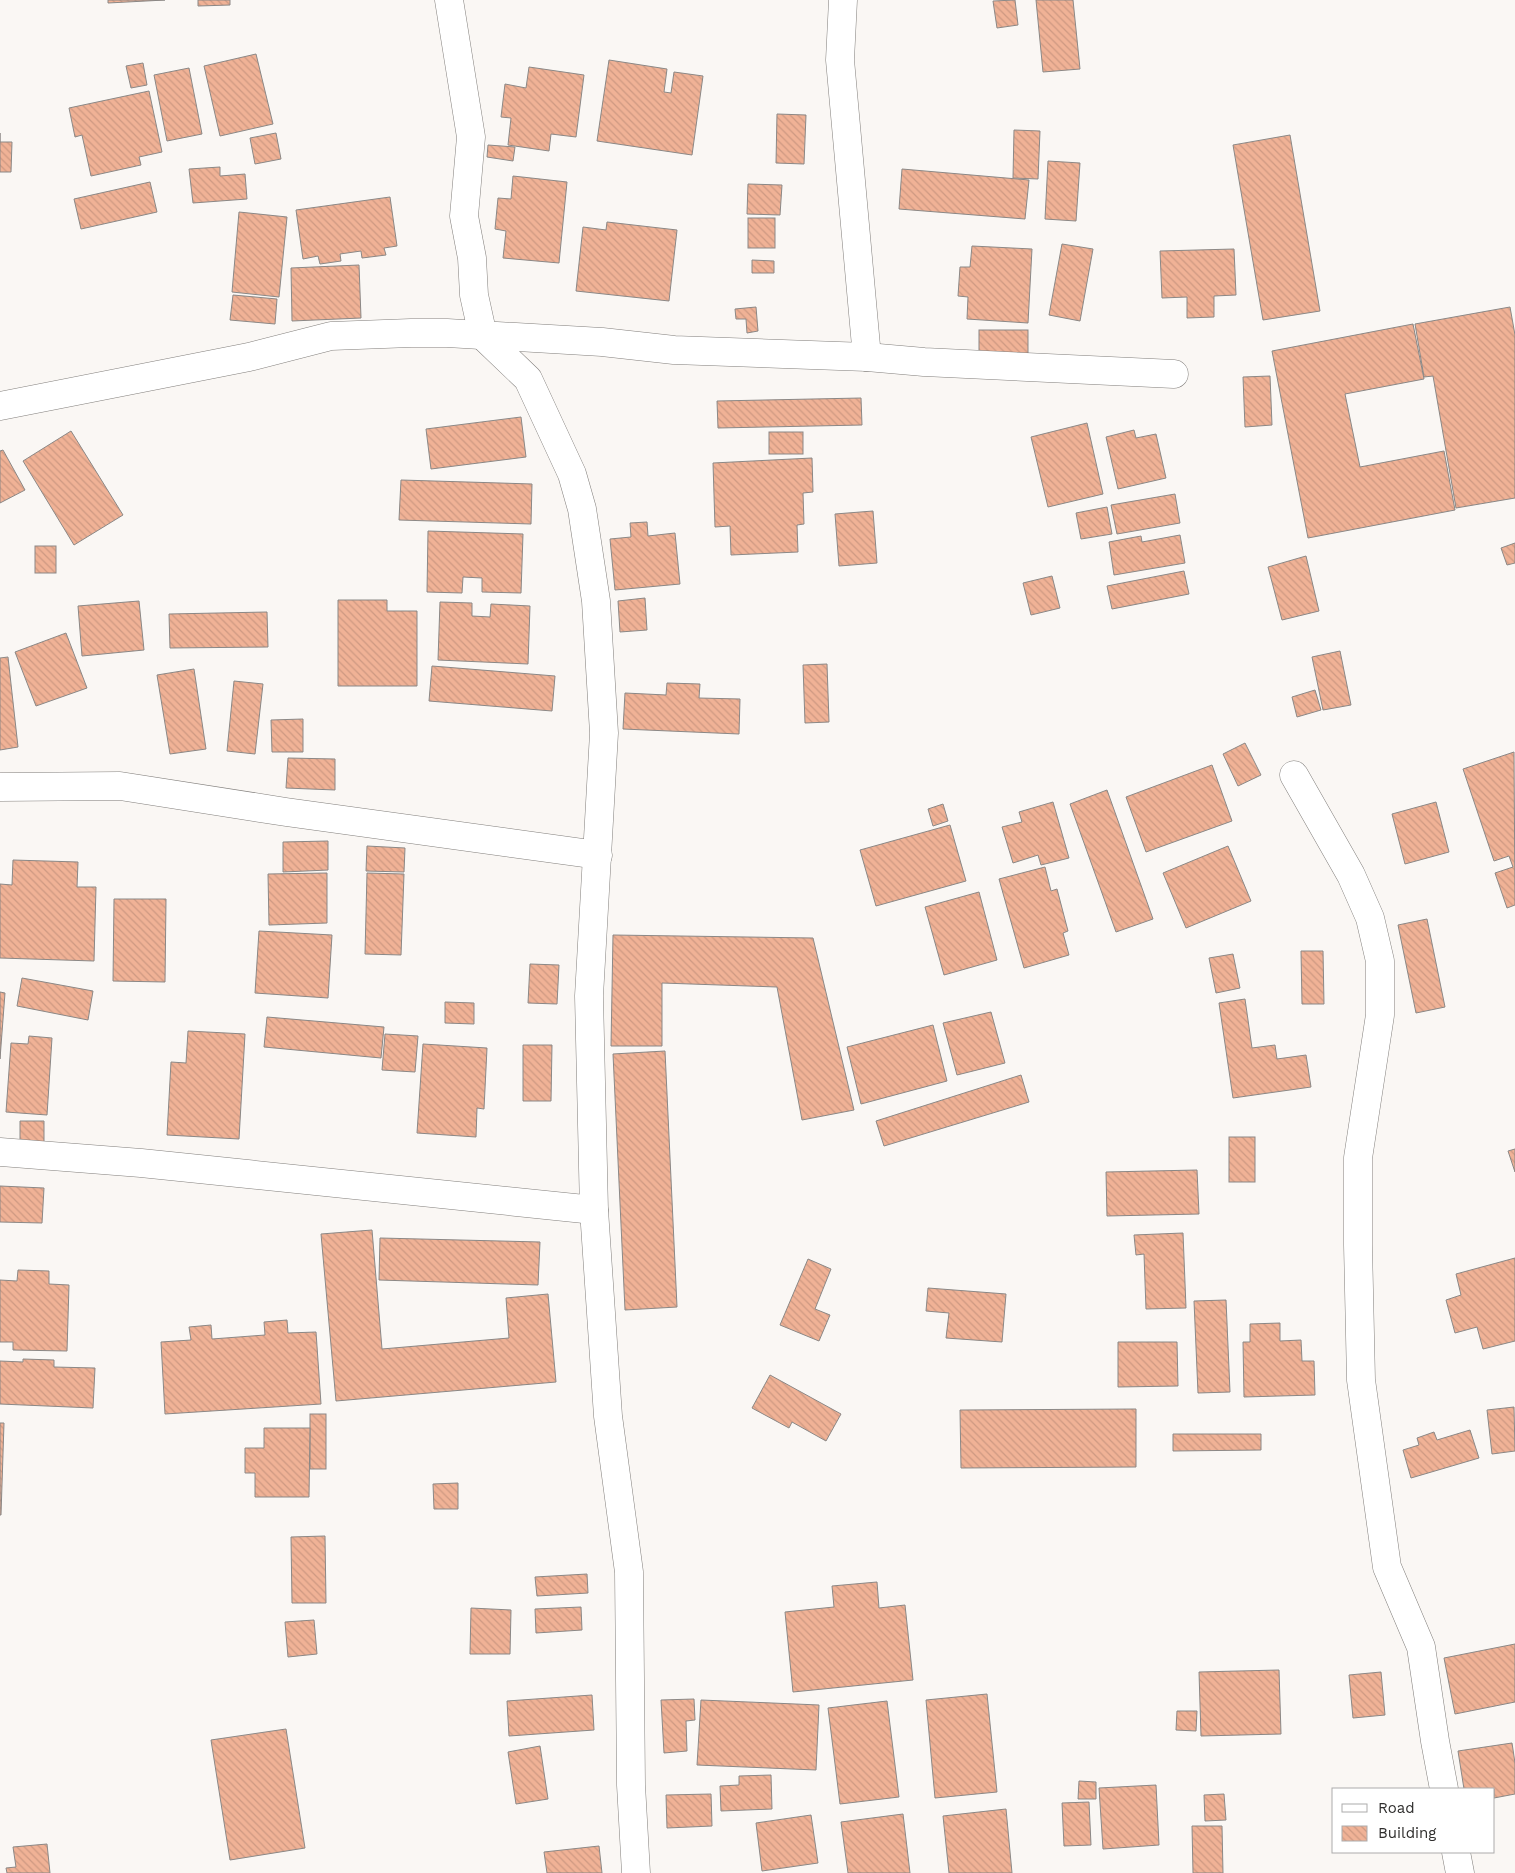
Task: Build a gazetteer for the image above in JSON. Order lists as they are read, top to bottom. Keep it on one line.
{"legend":["Road","Building"]}
